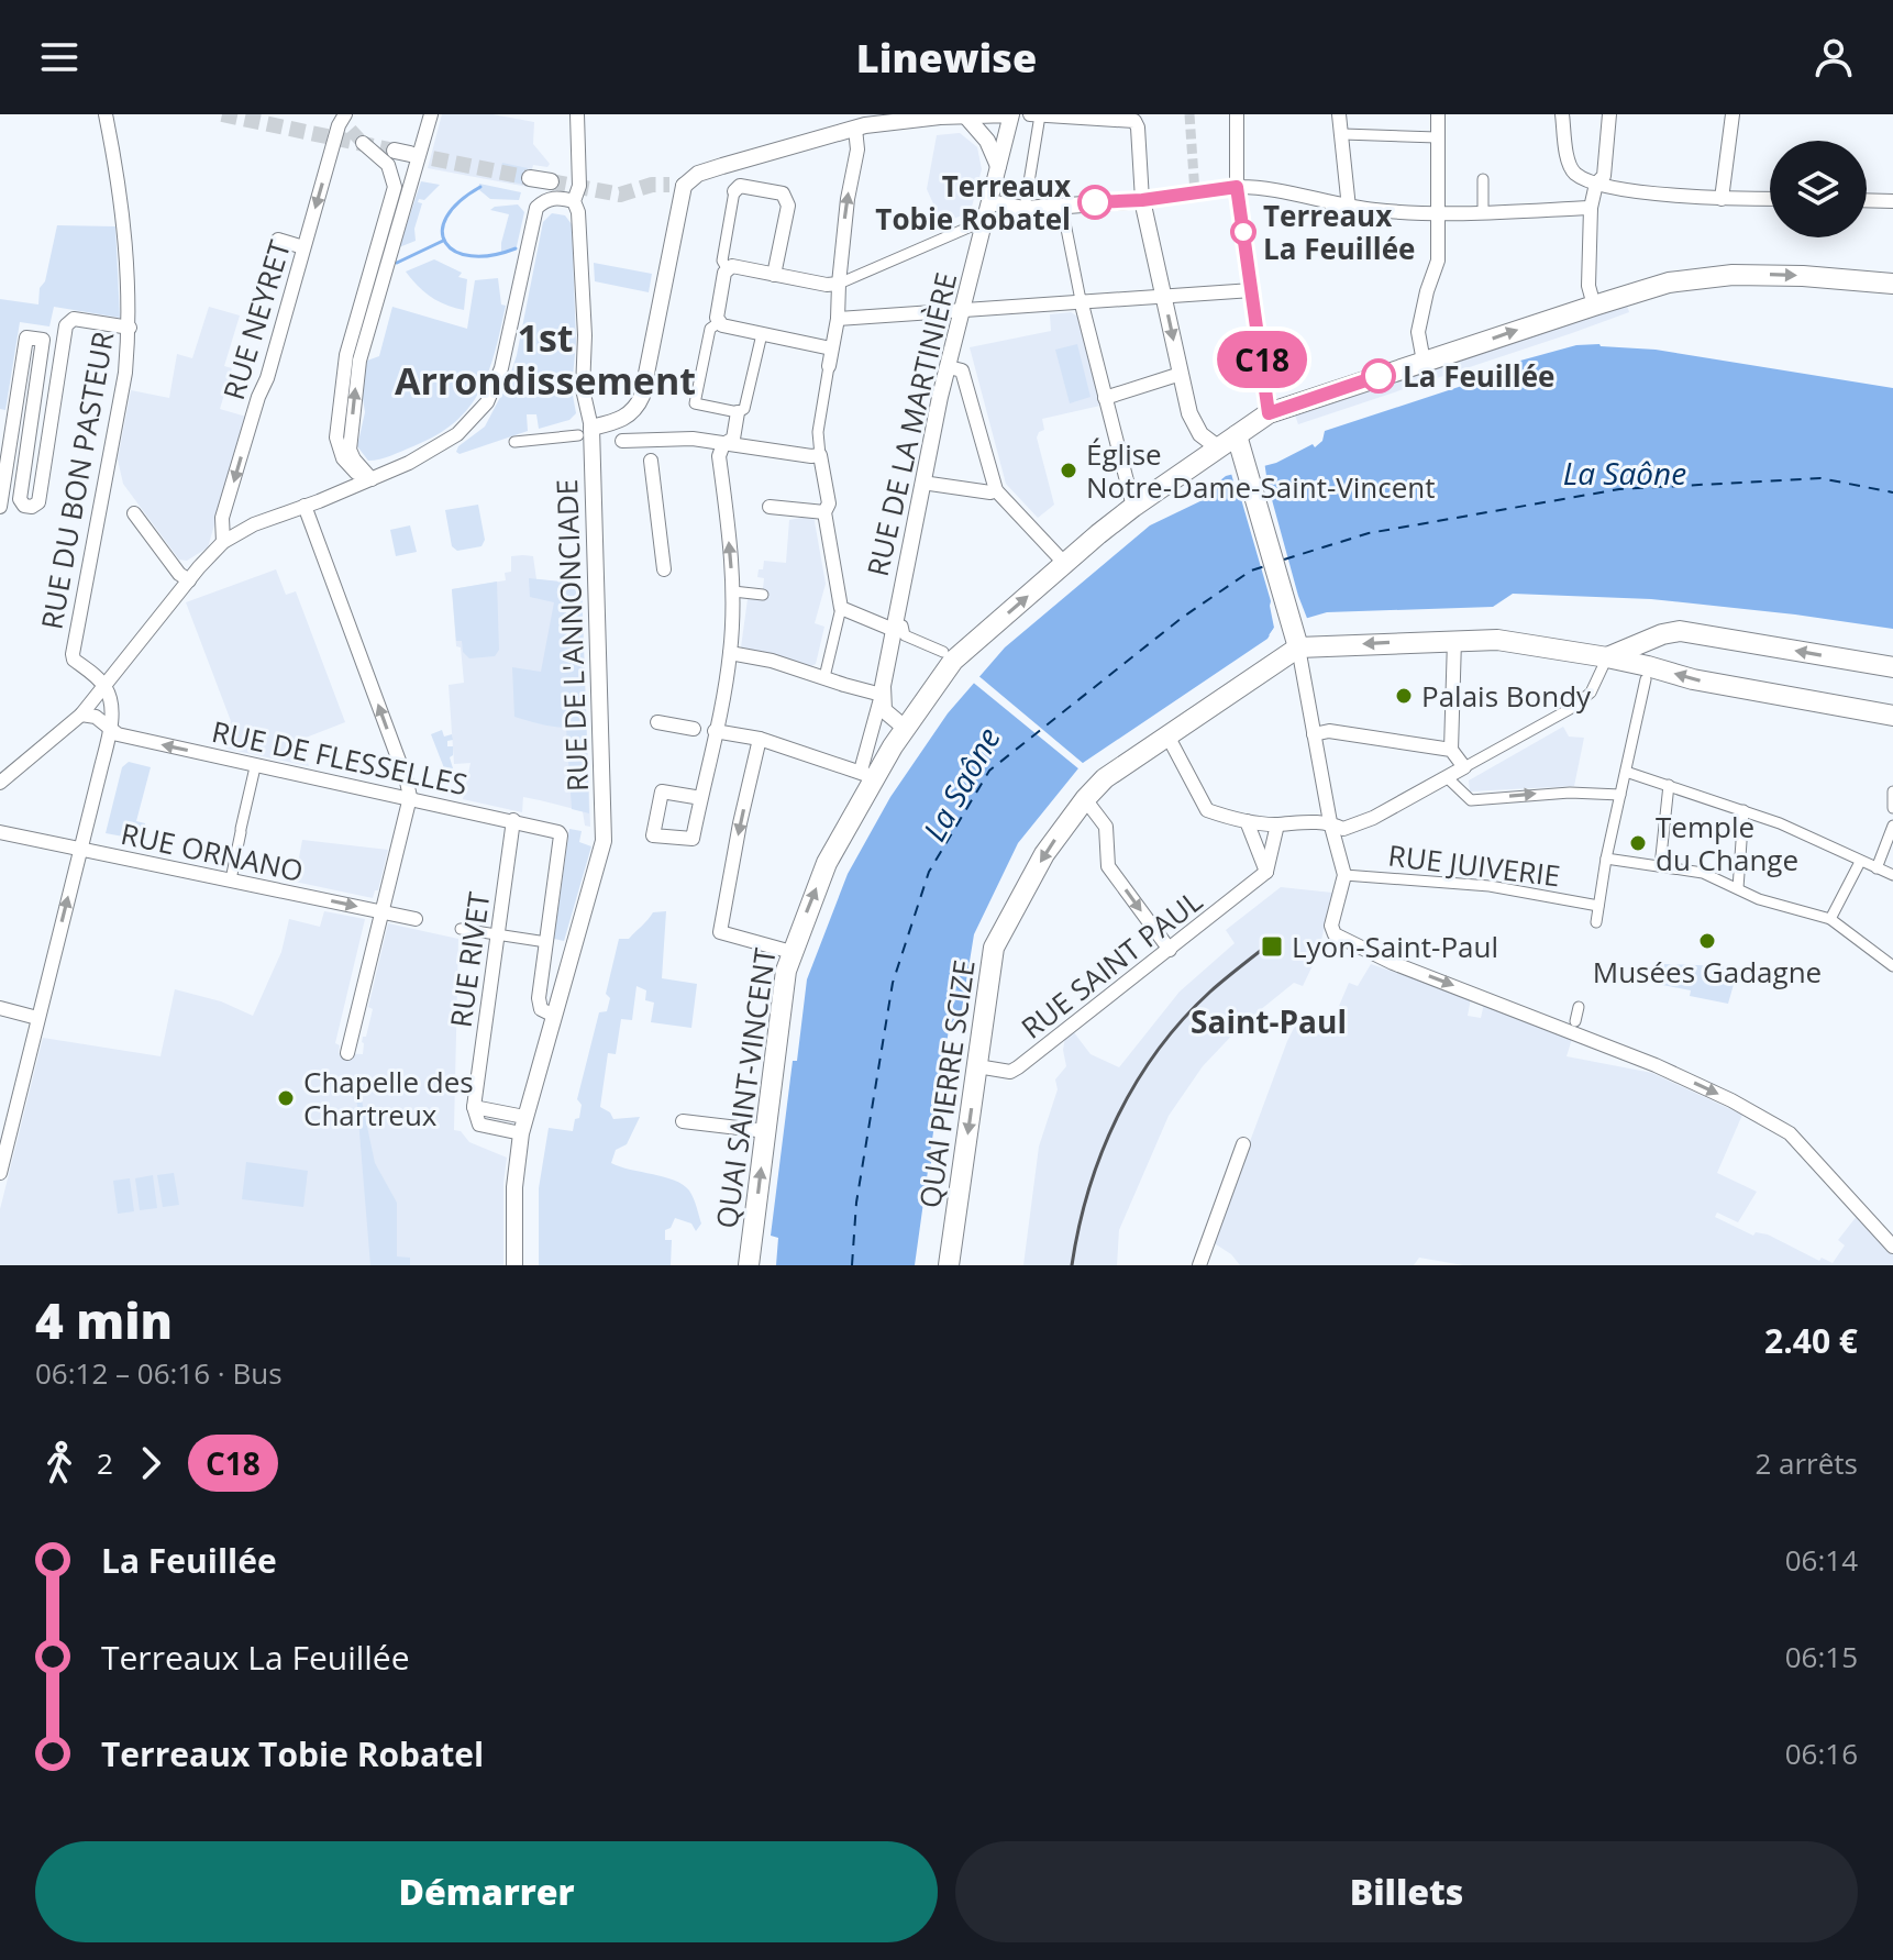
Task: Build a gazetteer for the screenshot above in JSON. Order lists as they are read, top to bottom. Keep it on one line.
{"streets":{"main road":["QUAI PIERRE SCIZE","QUAI SAINT-VINCENT"],"street":["RUE NEYRET","RUE DE LA MARTINIÈRE","RUE DU BON PASTEUR","RUE DE L'ANNONCIADE","RUE DE FLESSELLES","RUE ORNANO","RUE JUIVERIE","RUE RIVET","RUE SAINT PAUL"]},"crossings":[["RUE DE LA MARTINIÈRE","QUAI SAINT-VINCENT"],["RUE DE L'ANNONCIADE","RUE RIVET"],["RUE DE FLESSELLES","RUE RIVET"],["RUE SAINT PAUL","QUAI PIERRE SCIZE"]],"one_way":["RUE DE FLESSELLES","RUE ORNANO","QUAI PIERRE SCIZE","QUAI SAINT-VINCENT"],"districts":["1st Arrondissement","Saint-Paul"],"water":["La Saône"],"places":{"other":["Terreaux Tobie Robatel","Terreaux La Feuillée","La Feuillée","Église Notre-Dame-Saint-Vincent","Palais Bondy","Temple du Change","Musées Gadagne","Chapelle des Chartreux"],"transit":["Lyon-Saint-Paul"]},"lines":["bus line C18"],"page":{"header":"Linewise","on_map":"C18","heading":["4 min","06:12 – 06:16 · Bus","2.40 €"],"legs":["2","C18","2 arrêts"],"list":[{"name":"La Feuillée","value":"06:14"},{"name":"Terreaux La Feuillée","value":"06:15"},{"name":"Terreaux Tobie Robatel","value":"06:16"}],"buttons":["Démarrer","Billets"]}}
